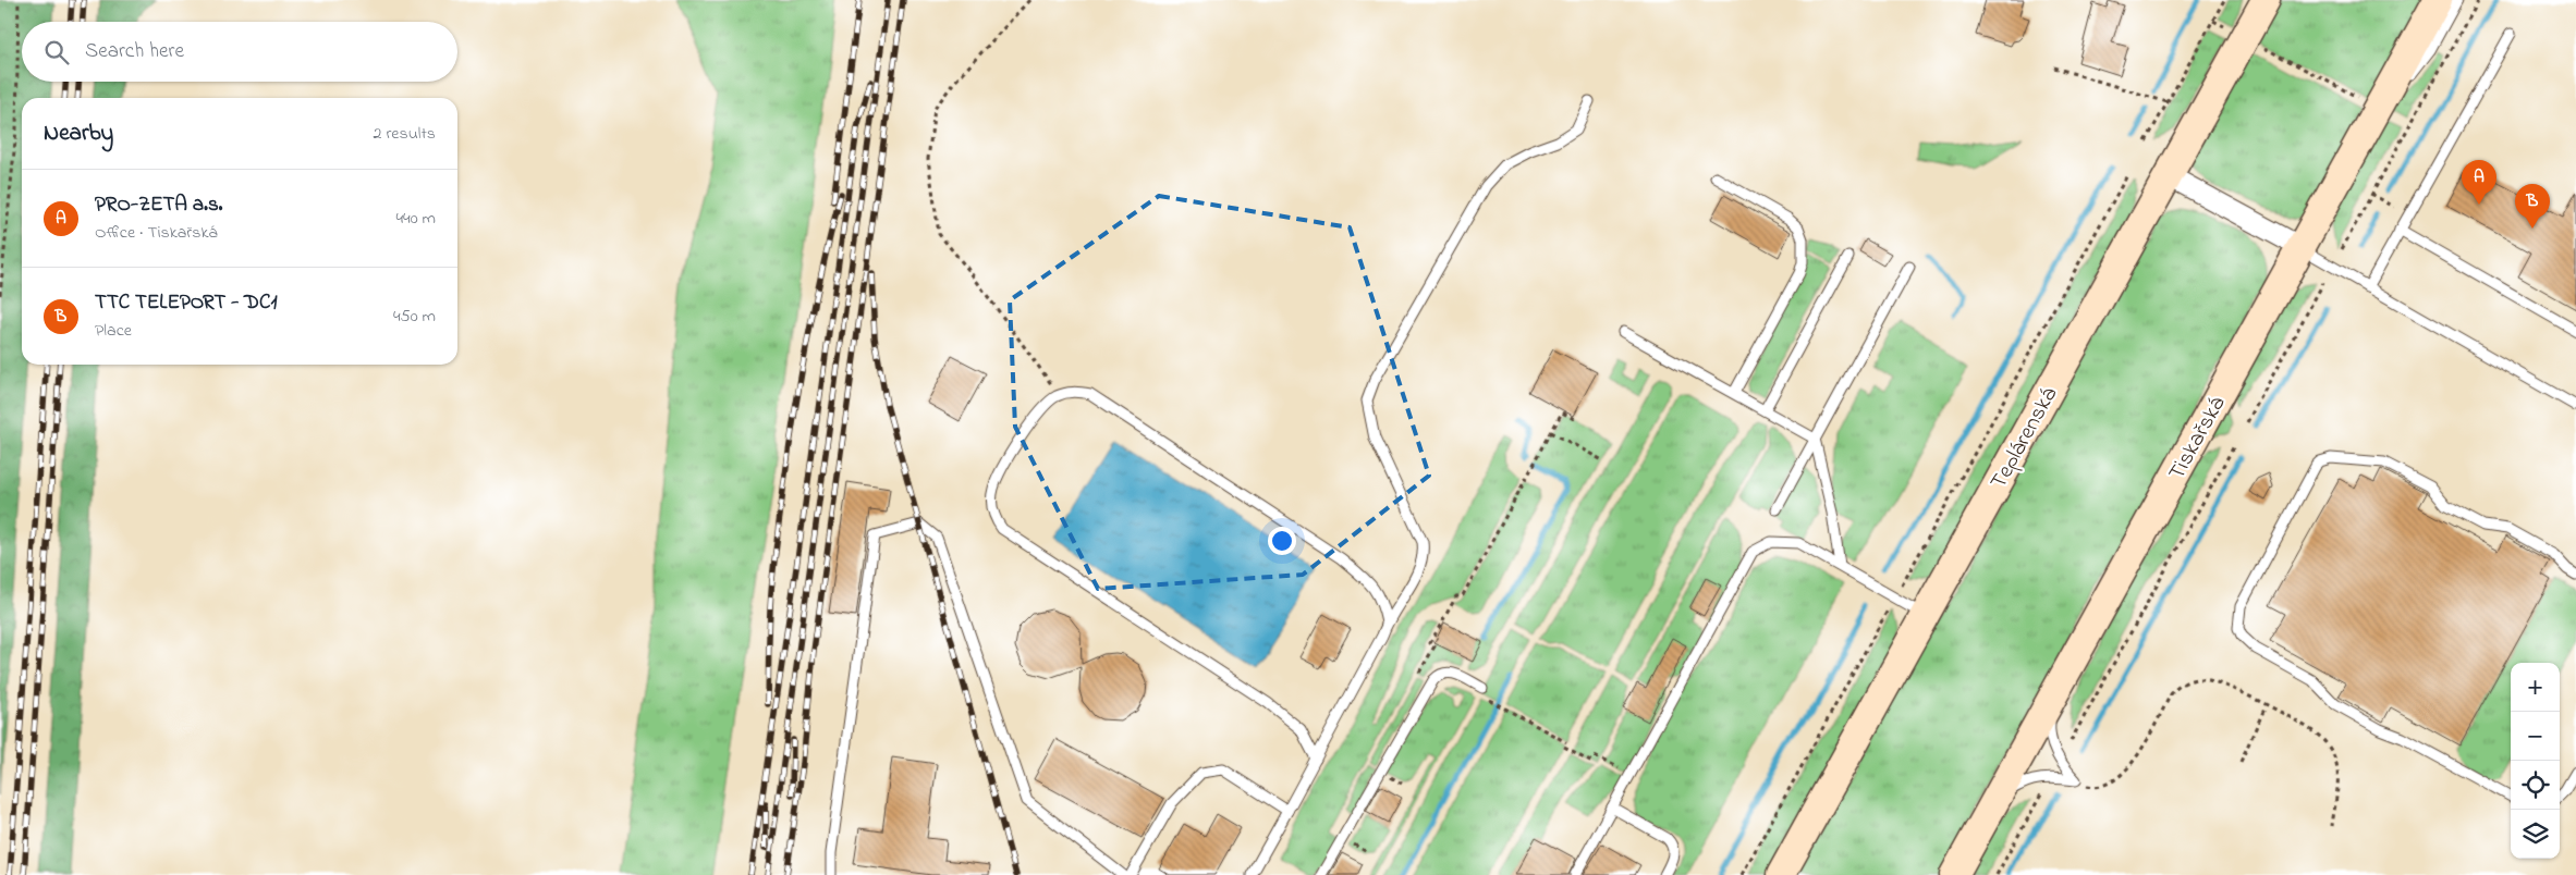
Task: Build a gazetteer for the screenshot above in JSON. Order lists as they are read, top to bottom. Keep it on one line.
{"streets":{"street":["Teplárenská","Tiskařská"]},"page":{"search":"Search here","heading":["Nearby","2 results"],"pins":["A","B"],"list":[{"mark":"A","name":"PRO-ZETA a.s.","note":"Office · Tiskařská","value":"440 m"},{"mark":"B","name":"TTC TELEPORT - DC1","note":"Place","value":"450 m"}],"map_buttons":["+","−"]}}
